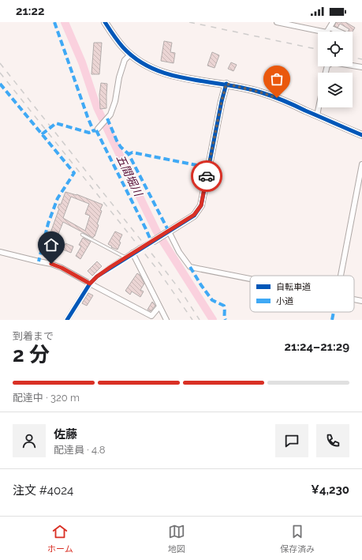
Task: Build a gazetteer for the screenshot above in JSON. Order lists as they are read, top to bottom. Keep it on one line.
{"water":["五間堀川"],"legend":["自転車道","小道"],"page":{"status":"21:22","heading":["2 分","到着まで","21:24–21:29"],"panel":["佐藤","配達員 · 4.8","注文 #4024","¥4,230"],"bar":"配達中 · 320 m","tabs":["ホーム","地図","保存済み"]}}
